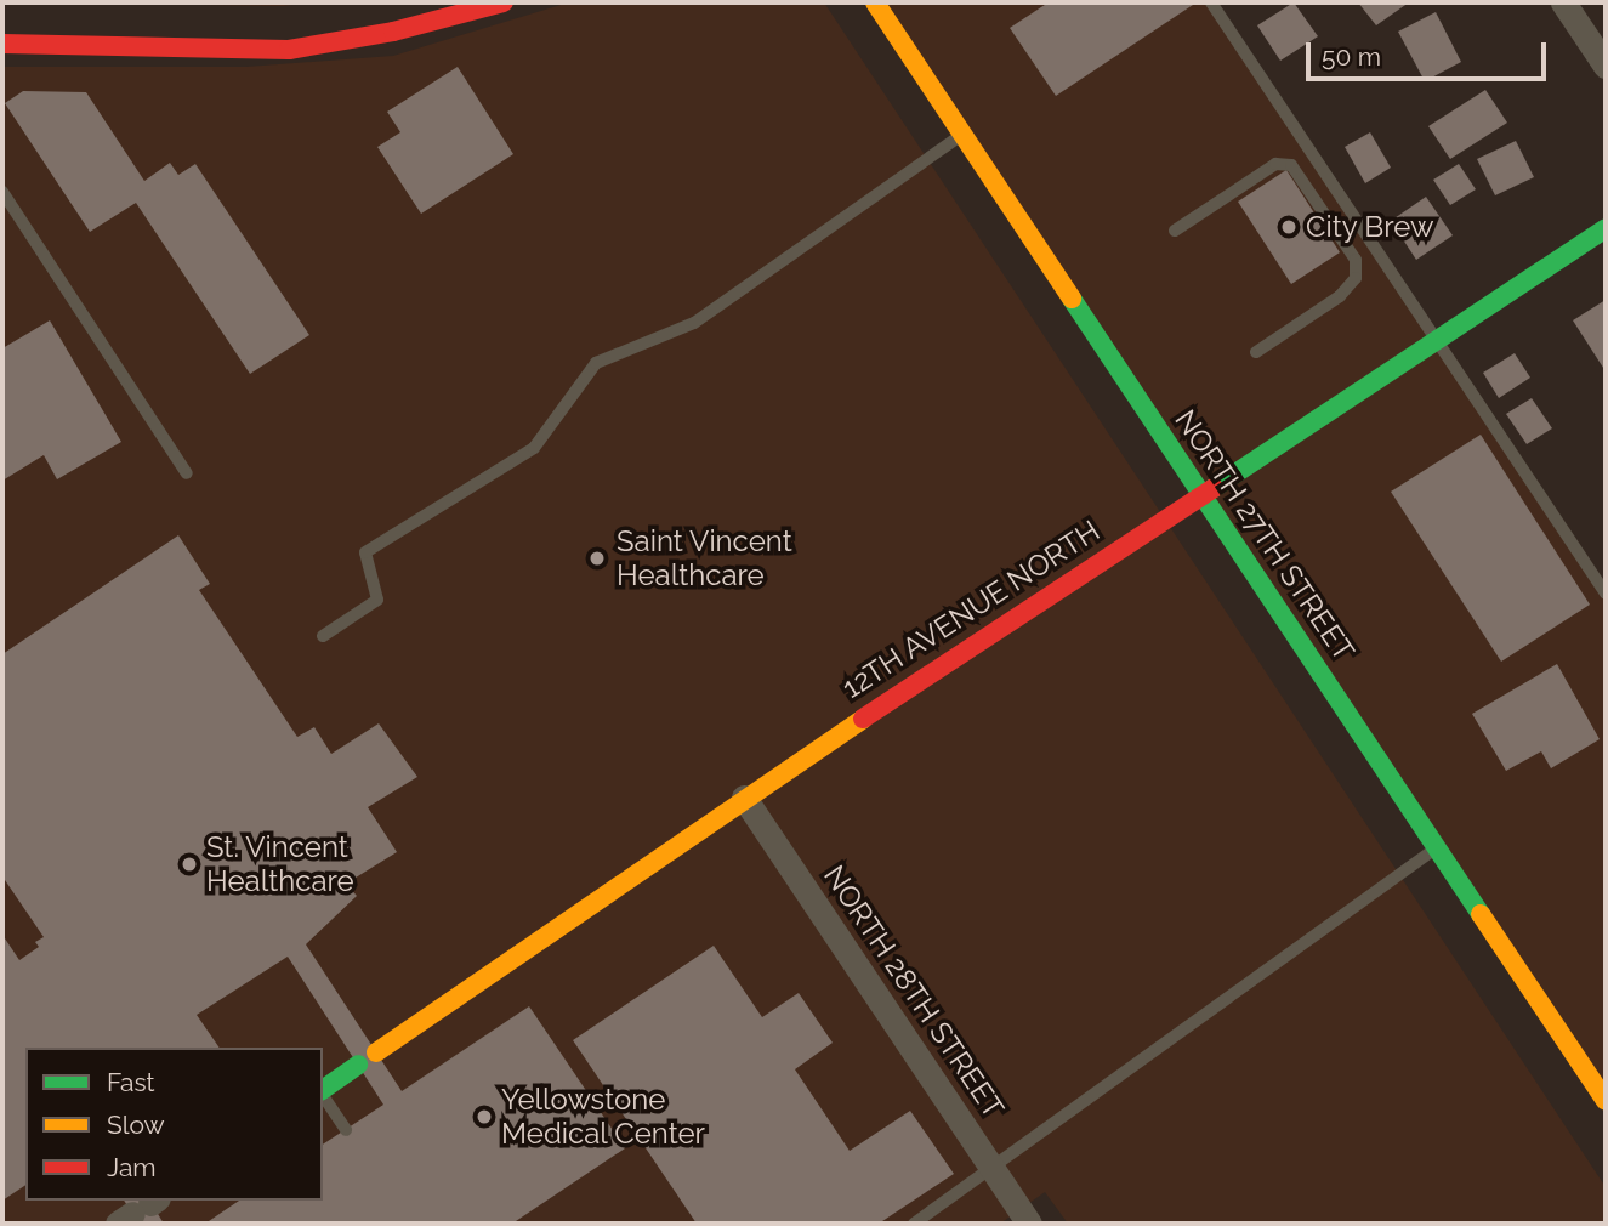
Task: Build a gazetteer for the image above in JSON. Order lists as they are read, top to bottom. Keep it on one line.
{"streets":{"street":["NORTH 27TH STREET","12TH AVENUE NORTH","NORTH 28TH STREET"]},"crossings":[["NORTH 27TH STREET","12TH AVENUE NORTH"],["12TH AVENUE NORTH","NORTH 28TH STREET"]],"places":["City Brew","Saint Vincent Healthcare","St. Vincent Healthcare","Yellowstone Medical Center"],"legend":["Fast","Slow","Jam"],"scale_bar":"50 m"}
